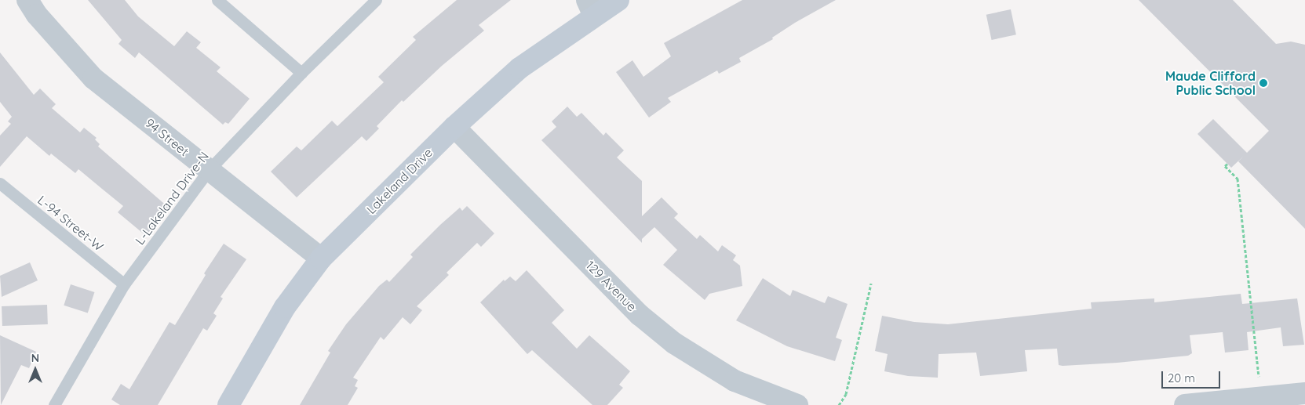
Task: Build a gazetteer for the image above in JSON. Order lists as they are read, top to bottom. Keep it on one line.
{"streets":{"street":["94 Street","Lakeland Drive","129 Avenue"],"lane":["L-Lakeland Drive-N","L-94 Street-W"]},"crossings":[["94 Street","Lakeland Drive"],["94 Street","L-Lakeland Drive-N"],["Lakeland Drive","129 Avenue"],["L-Lakeland Drive-N","L-94 Street-W"]],"places":["Maude Clifford Public School"],"scale_bar":"20 m","north":"top"}
